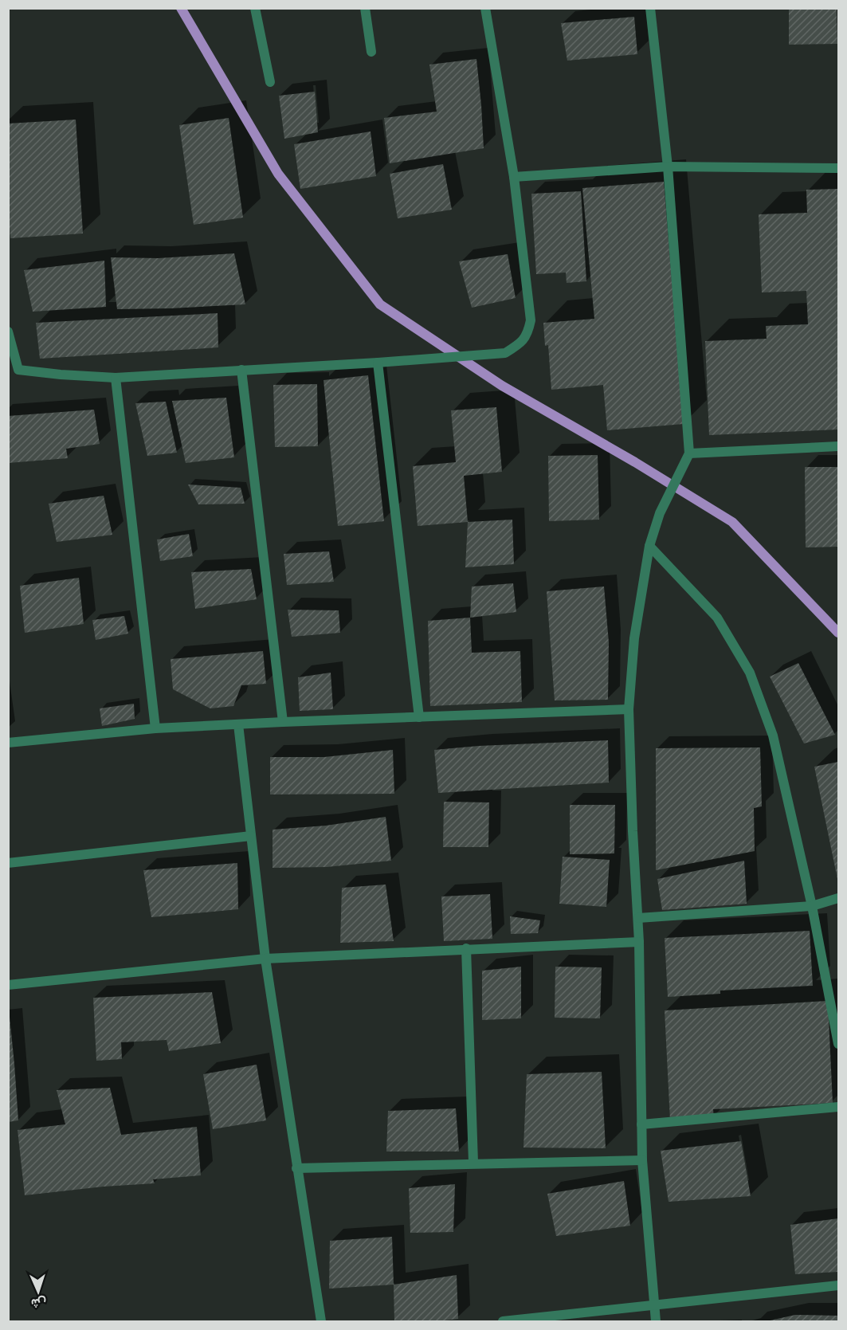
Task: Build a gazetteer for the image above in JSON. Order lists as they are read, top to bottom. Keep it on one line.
{"north":"bottom"}
